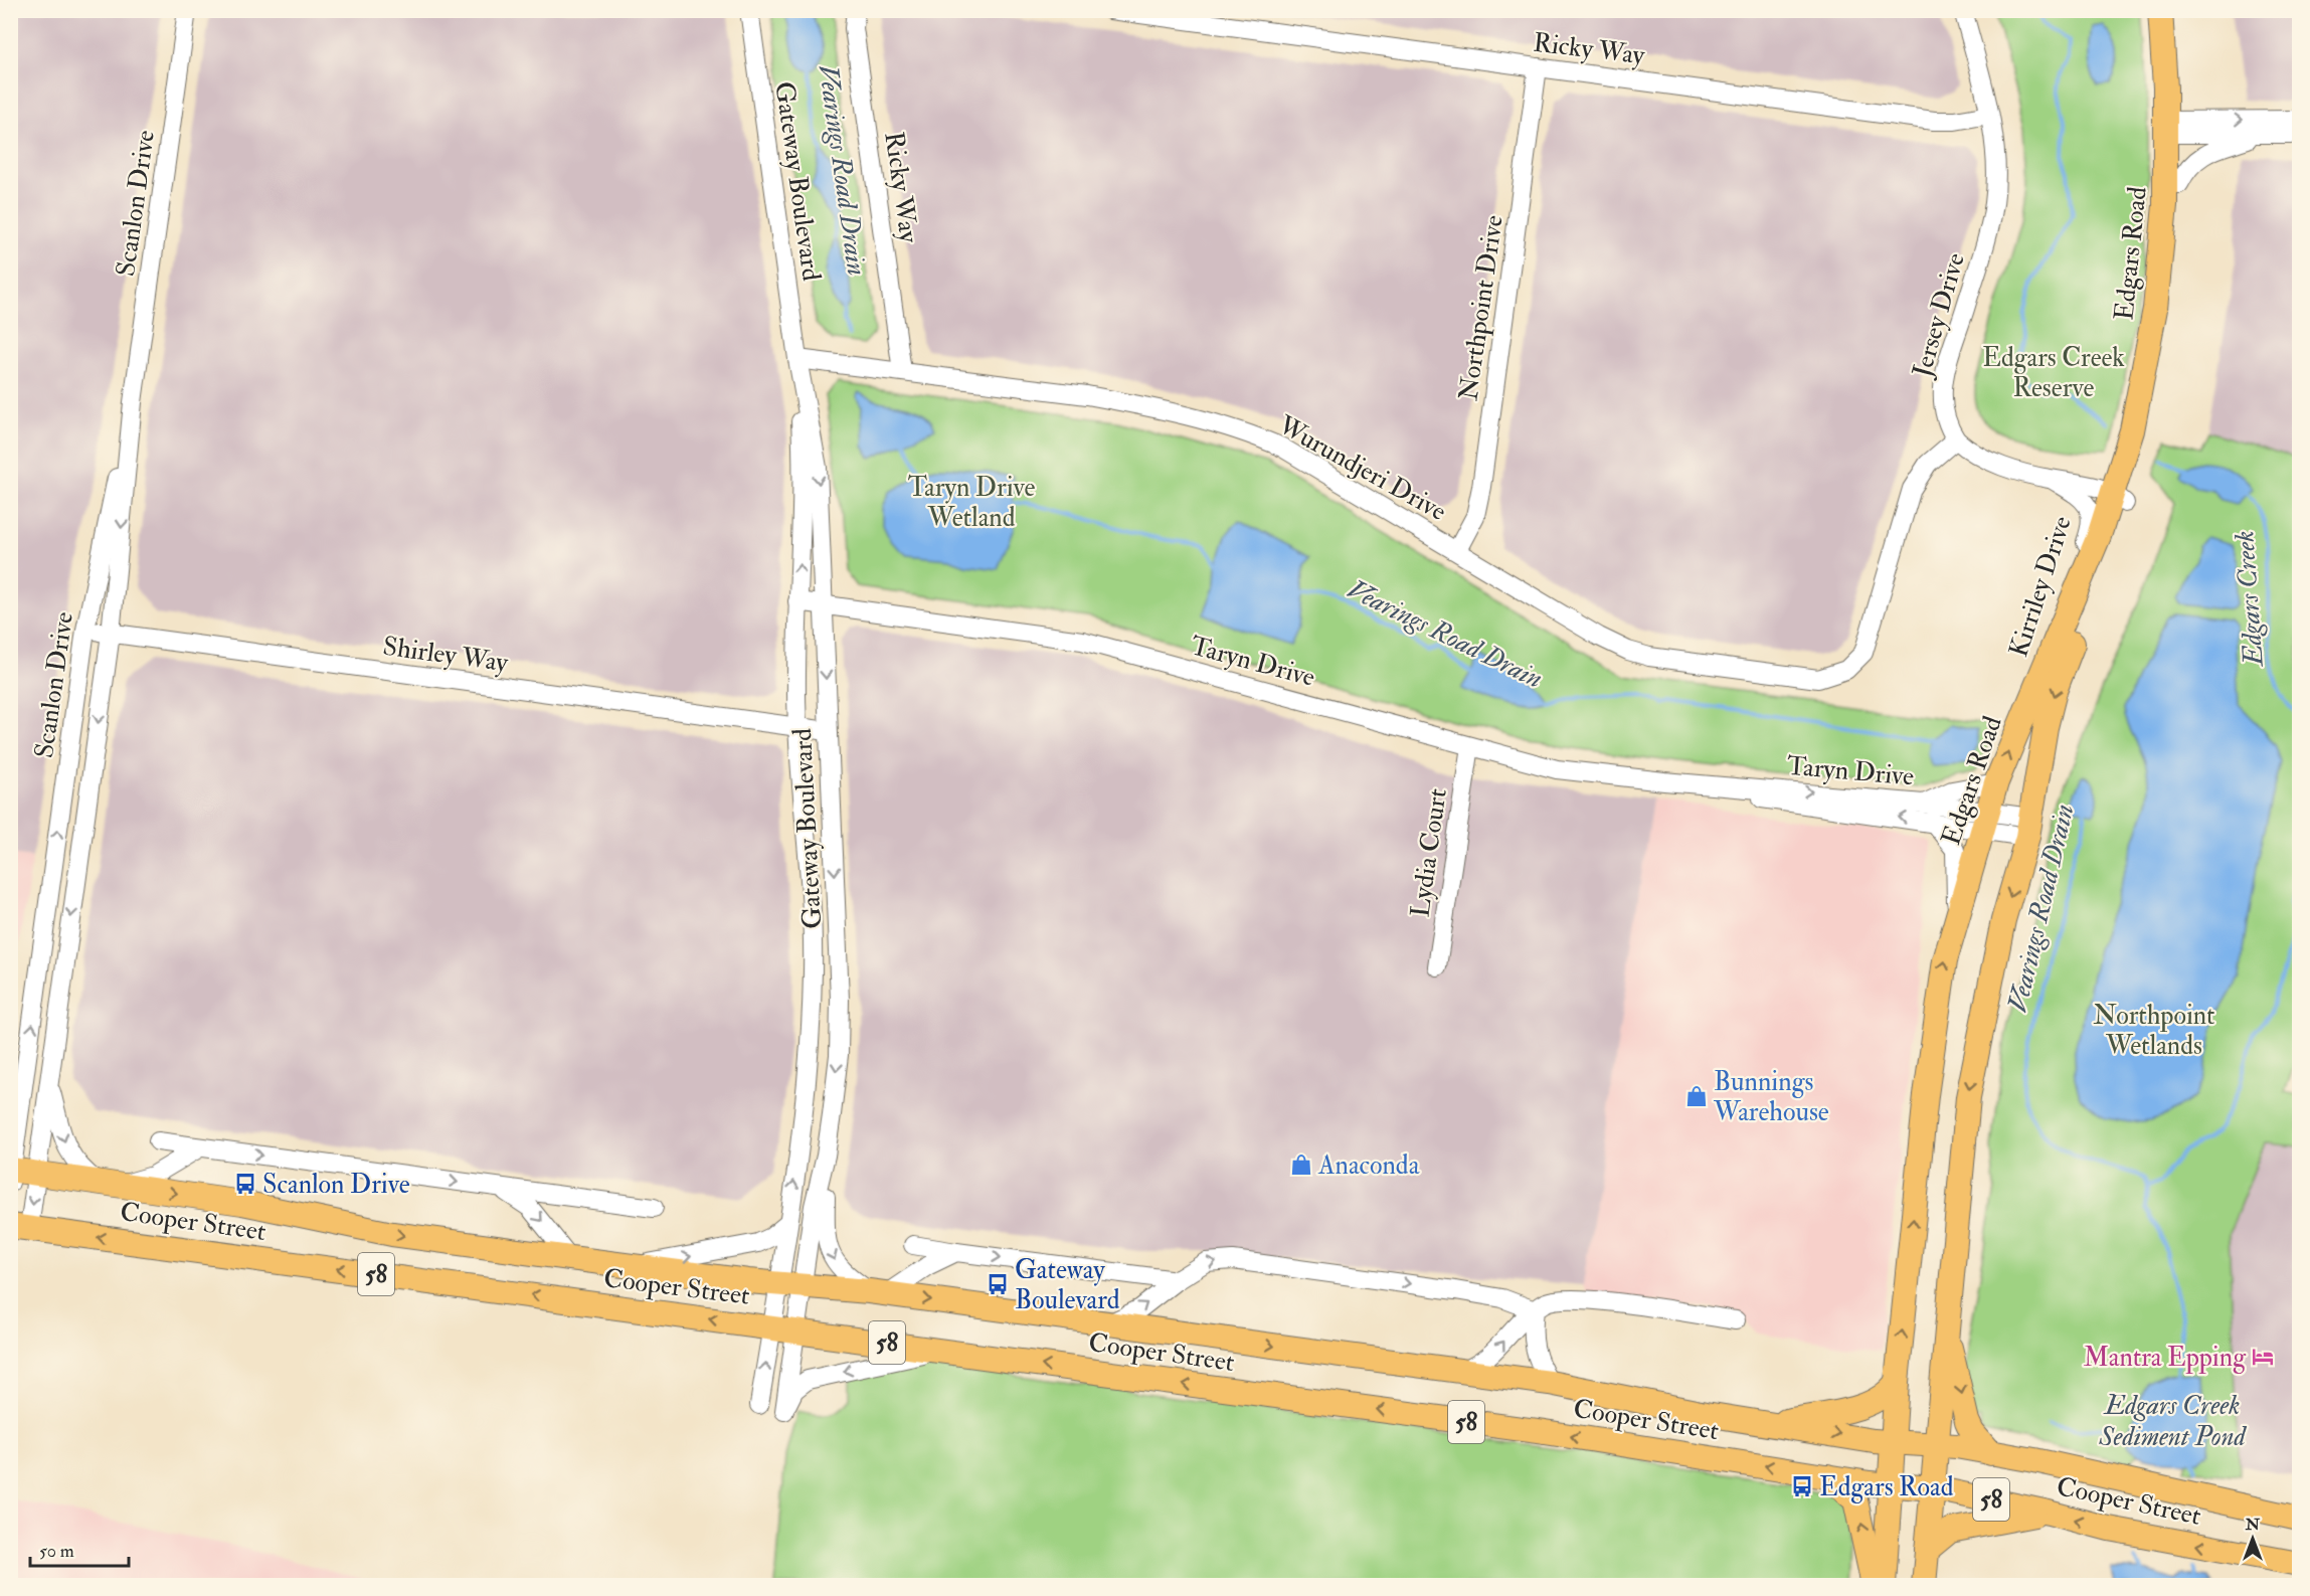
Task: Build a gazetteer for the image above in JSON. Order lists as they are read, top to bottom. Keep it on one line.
{"streets":{"main road":["Edgars Road","Cooper Street","58"],"street":["Ricky Way","Gateway Boulevard","Scanlon Drive","Northpoint Drive","Jersey Drive","Wurundjeri Drive","Kirriley Drive","Shirley Way","Taryn Drive","Lydia Court"]},"crossings":[["Ricky Way","Northpoint Drive"],["Ricky Way","Jersey Drive"],["Ricky Way","Wurundjeri Drive"],["Gateway Boulevard","Wurundjeri Drive"],["Gateway Boulevard","Shirley Way"],["Gateway Boulevard","Taryn Drive"],["Gateway Boulevard","Cooper Street"],["Scanlon Drive","Shirley Way"],["Scanlon Drive","Cooper Street"],["Edgars Road","Kirriley Drive"],["Edgars Road","Taryn Drive"],["Edgars Road","Cooper Street"],["Northpoint Drive","Wurundjeri Drive"],["Jersey Drive","Wurundjeri Drive"],["Jersey Drive","Kirriley Drive"],["Wurundjeri Drive","Kirriley Drive"],["Taryn Drive","Lydia Court"]],"water":["Vearings Road Drain","Edgars Creek","Edgars Creek Sediment Pond"],"parks":["Edgars Creek Reserve","Taryn Drive Wetland","Northpoint Wetlands"],"places":{"shop":["Bunnings Warehouse","Anaconda"],"bus stop":["Scanlon Drive","Gateway Boulevard","Edgars Road"],"hotel":["Mantra Epping"]},"scale_bar":"50 m","north":"top"}
